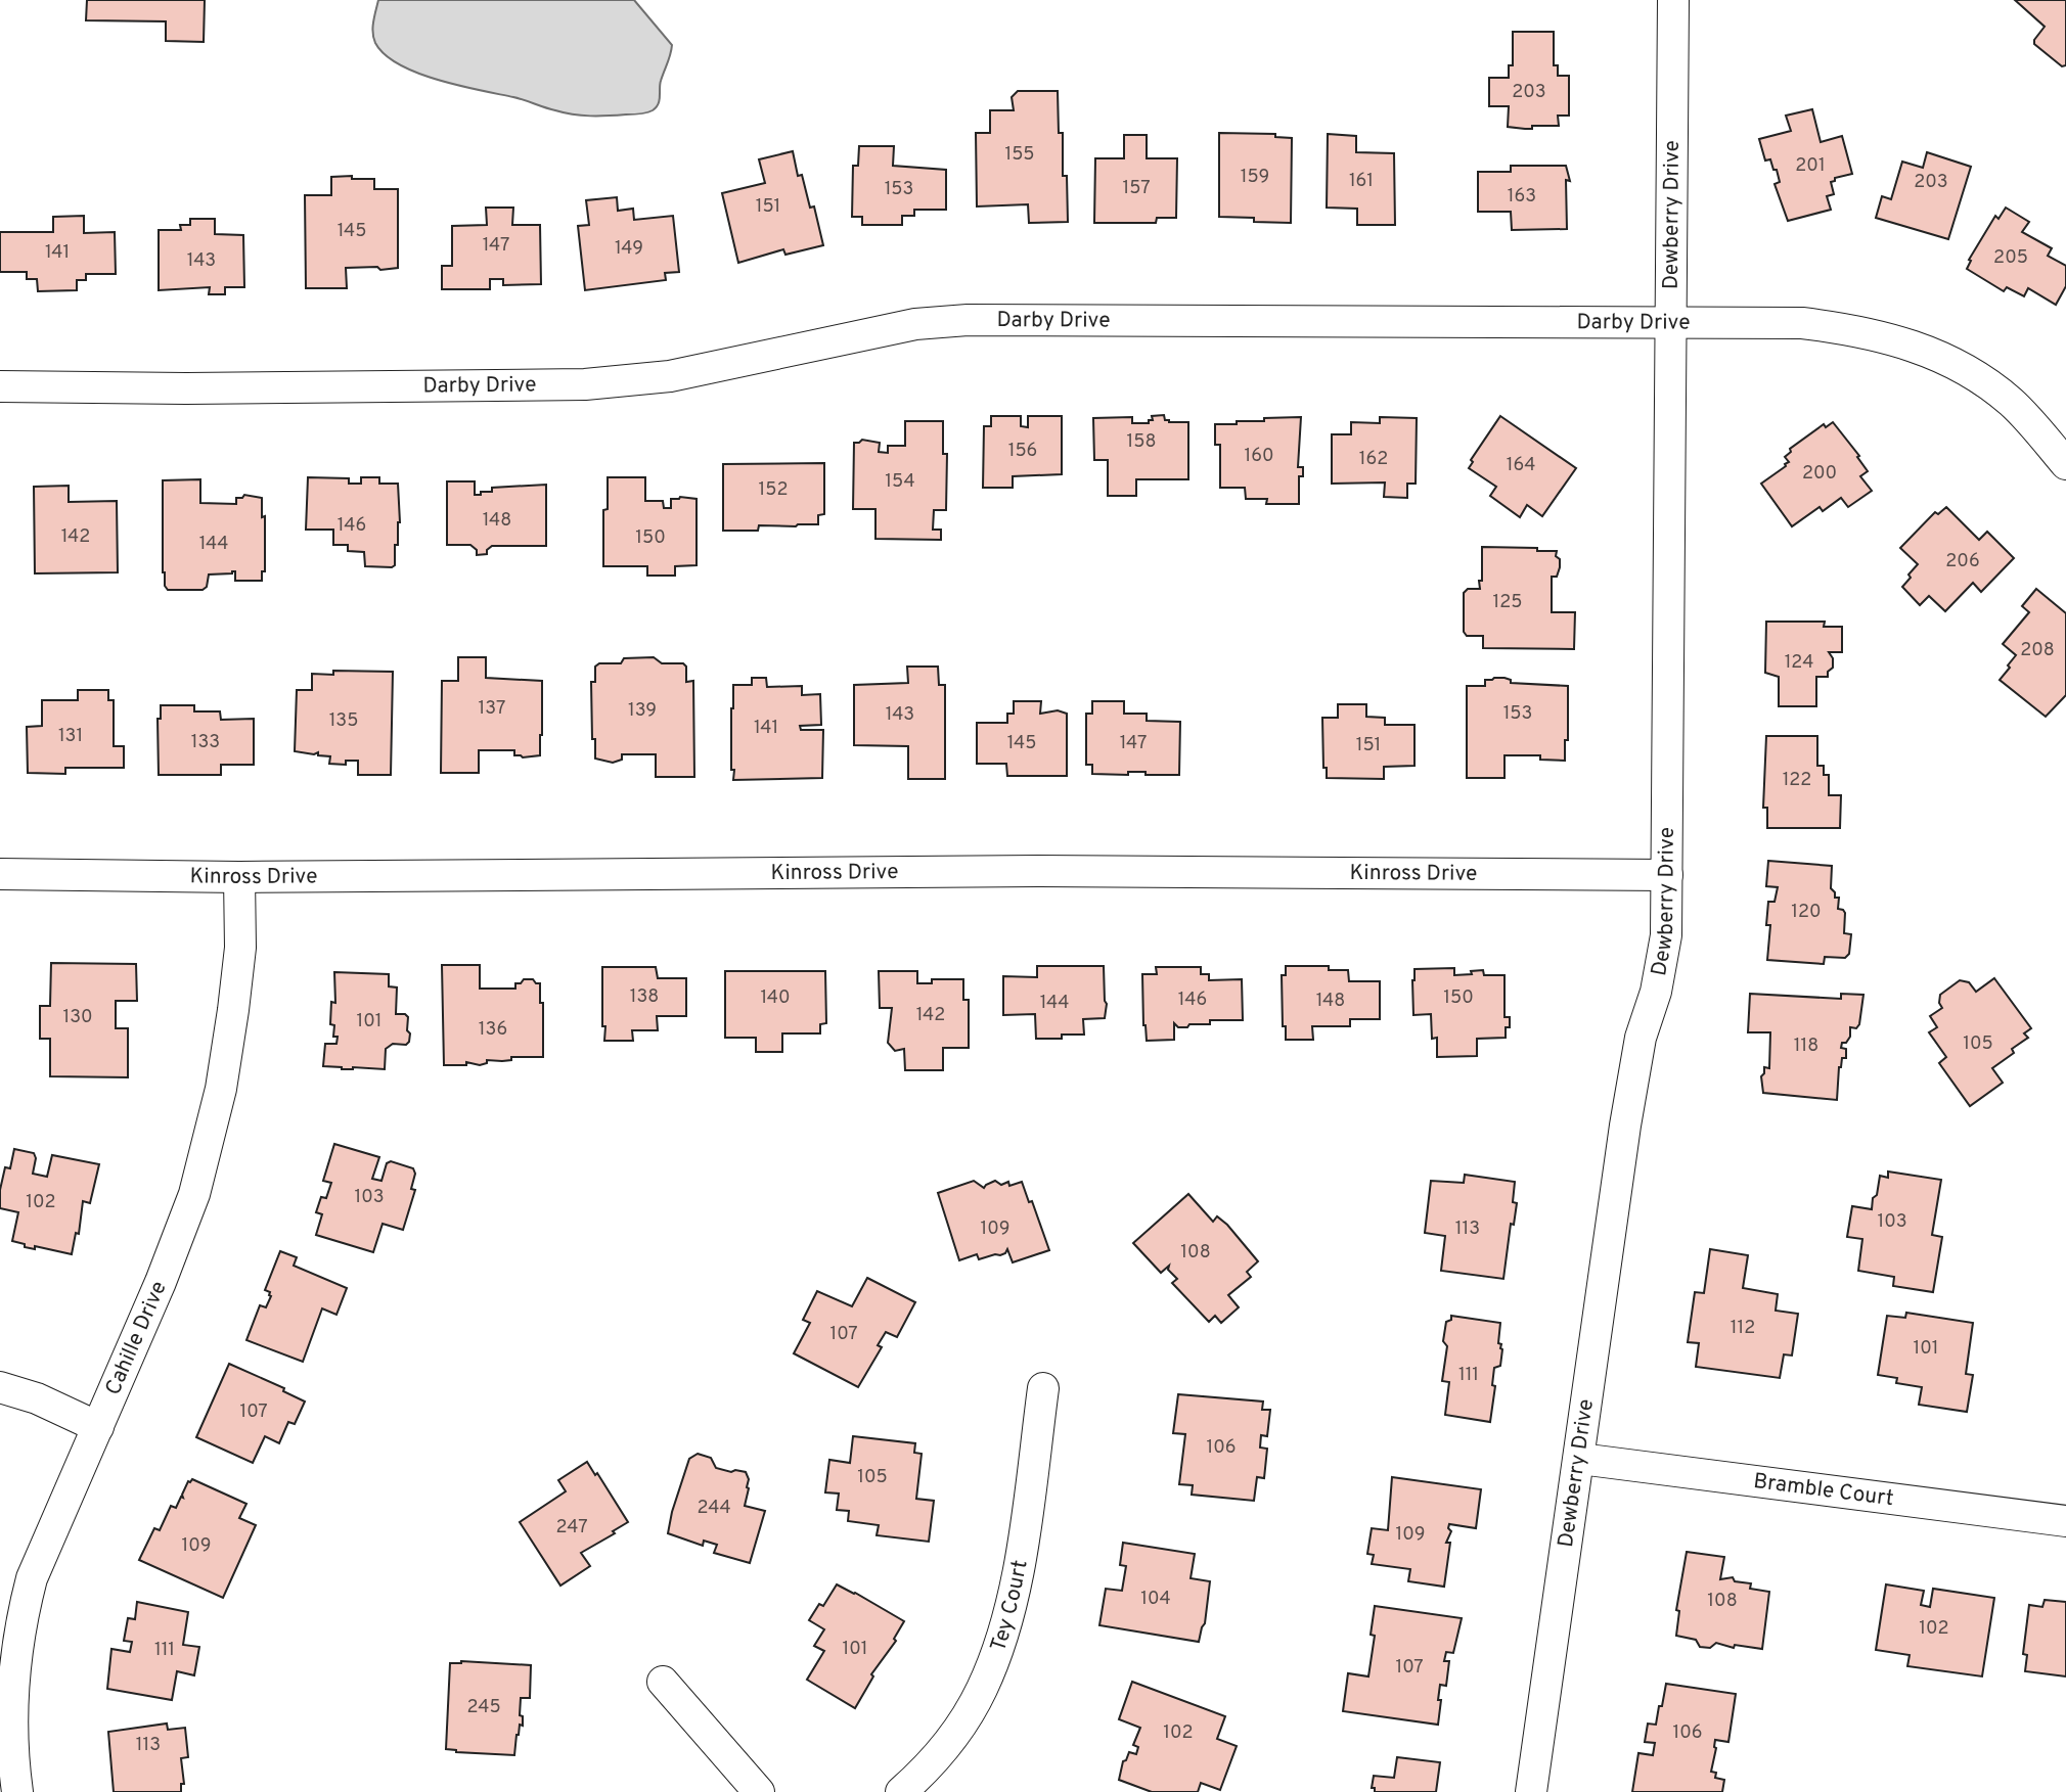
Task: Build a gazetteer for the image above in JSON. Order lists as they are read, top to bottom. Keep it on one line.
{"streets":{"street":["Dewberry Drive","Darby Drive","Kinross Drive","Cahille Drive","Bramble Court","Tey Court"]},"crossings":[["Dewberry Drive","Darby Drive"],["Dewberry Drive","Kinross Drive"],["Dewberry Drive","Bramble Court"],["Kinross Drive","Cahille Drive"]],"house_numbers":["203","155","201","159","161","203","157","153","163","151","145","147","149","141","205","143","158","156","160","162","164","200","154","152","148","146","142","150","144","206","125","208","124","137","139","153","143","135","141","131","133","145","147","151","122","120","138","140","150","146","148","144","142","130","101","136","105","118","103","102","103","109","113","108","112","107","101","111","107","106","105","244","247","109","109","104","108","102","101","111","107","245","102","106","113"]}
